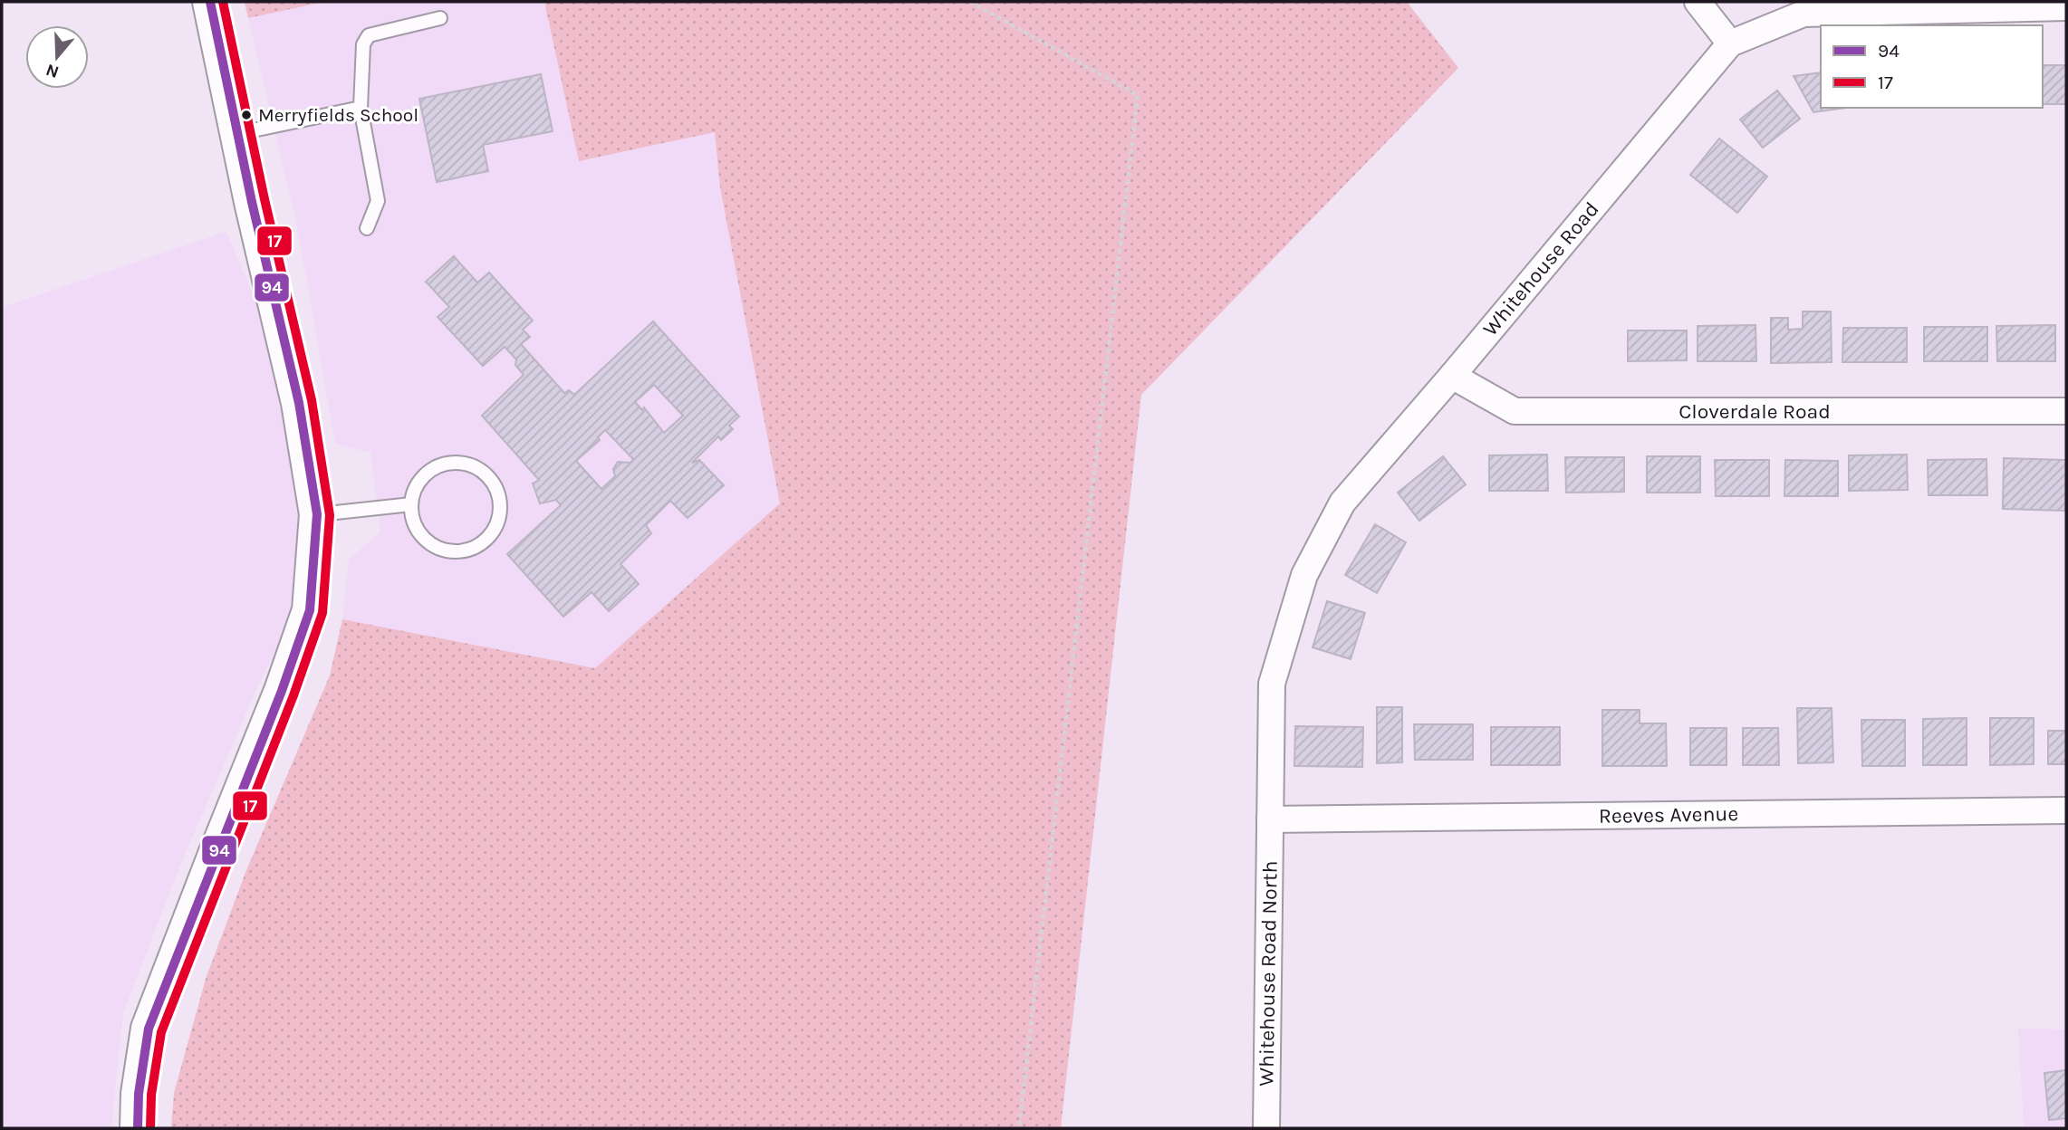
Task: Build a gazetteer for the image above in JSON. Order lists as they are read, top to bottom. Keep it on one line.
{"streets":{"street":["Whitehouse Road","Cloverdale Road","Reeves Avenue","Whitehouse Road North"]},"crossings":[["Whitehouse Road","Cloverdale Road"],["Whitehouse Road","Reeves Avenue"],["Whitehouse Road","Whitehouse Road North"],["Reeves Avenue","Whitehouse Road North"]],"places":["Merryfields School"],"lines":["transit line 94","transit line 17"],"legend":["94","17"],"north":"bottom"}
